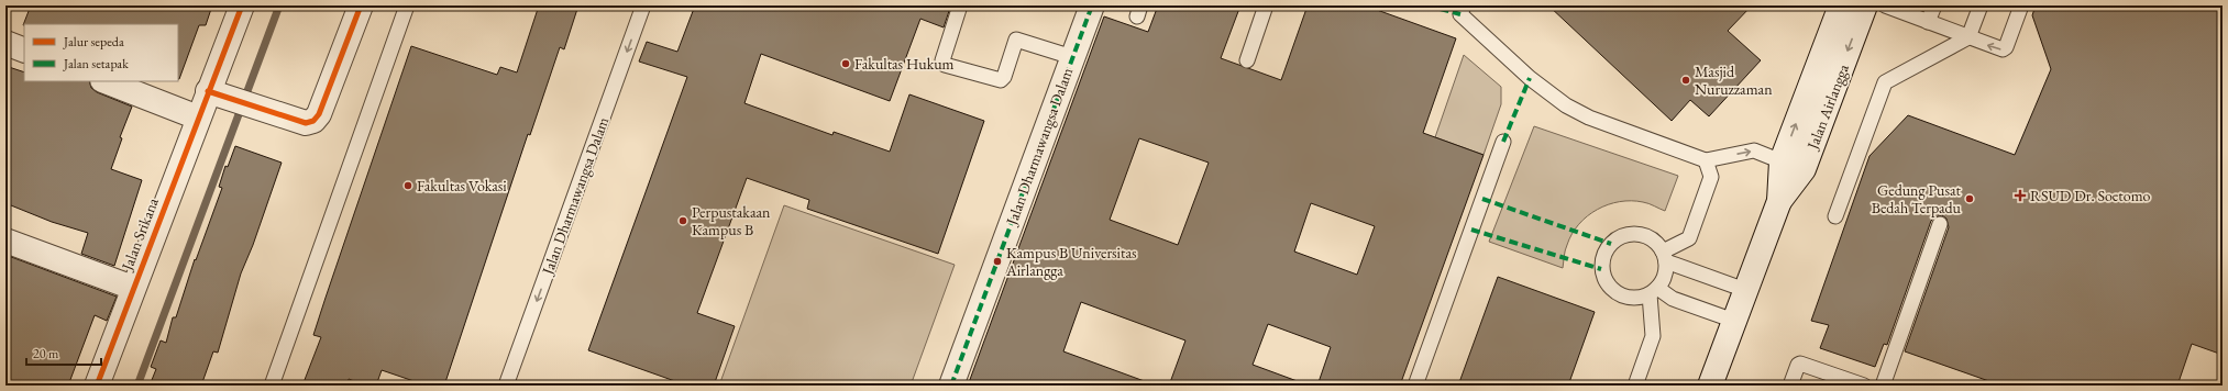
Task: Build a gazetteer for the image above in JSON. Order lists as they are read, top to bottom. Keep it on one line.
{"streets":{"street":["Jalan Airlangga","Jalan Dharmawangsa Dalam","Jalan Srikana"]},"one_way":["Jalan Dharmawangsa Dalam"],"places":{"other":["Fakultas Hukum","Masjid Nuruzzaman","Fakultas Vokasi","Gedung Pusat Bedah Terpadu","Perpustakaan Kampus B","Kampus B Universitas Airlangga"],"health":["RSUD Dr. Soetomo"]},"legend":["Jalur sepeda","Jalan setapak"],"scale_bar":"20 m"}
